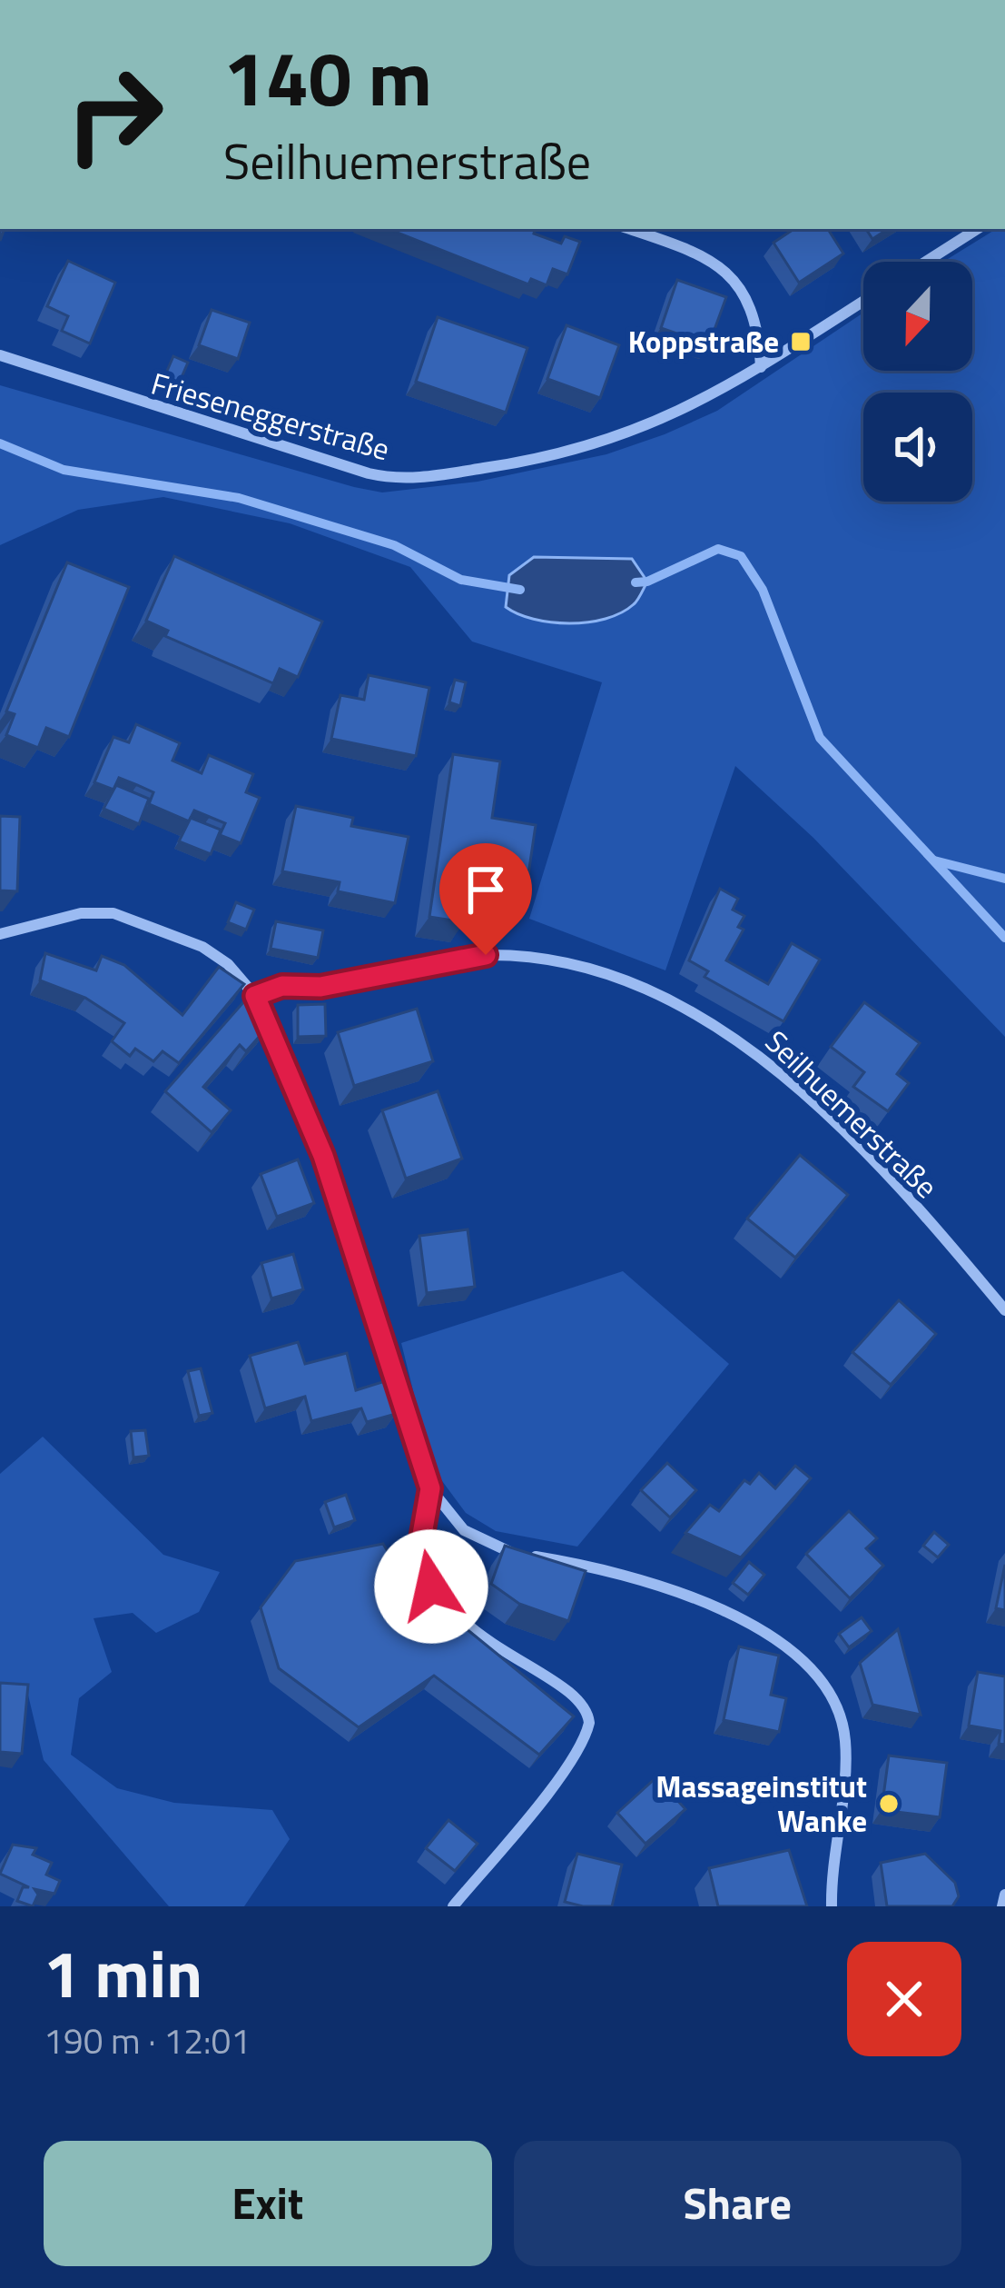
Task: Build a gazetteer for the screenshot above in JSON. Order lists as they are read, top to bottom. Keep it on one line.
{"streets":{"street":["Frieseneggerstraße","Seilhuemerstraße"]},"places":{"transit":["Koppstraße"],"other":["Massageinstitut Wanke"]},"north":"bottom","page":{"turn":["140 m","Seilhuemerstraße"],"heading":["1 min","190 m · 12:01"],"buttons":["Exit","Share"]}}
